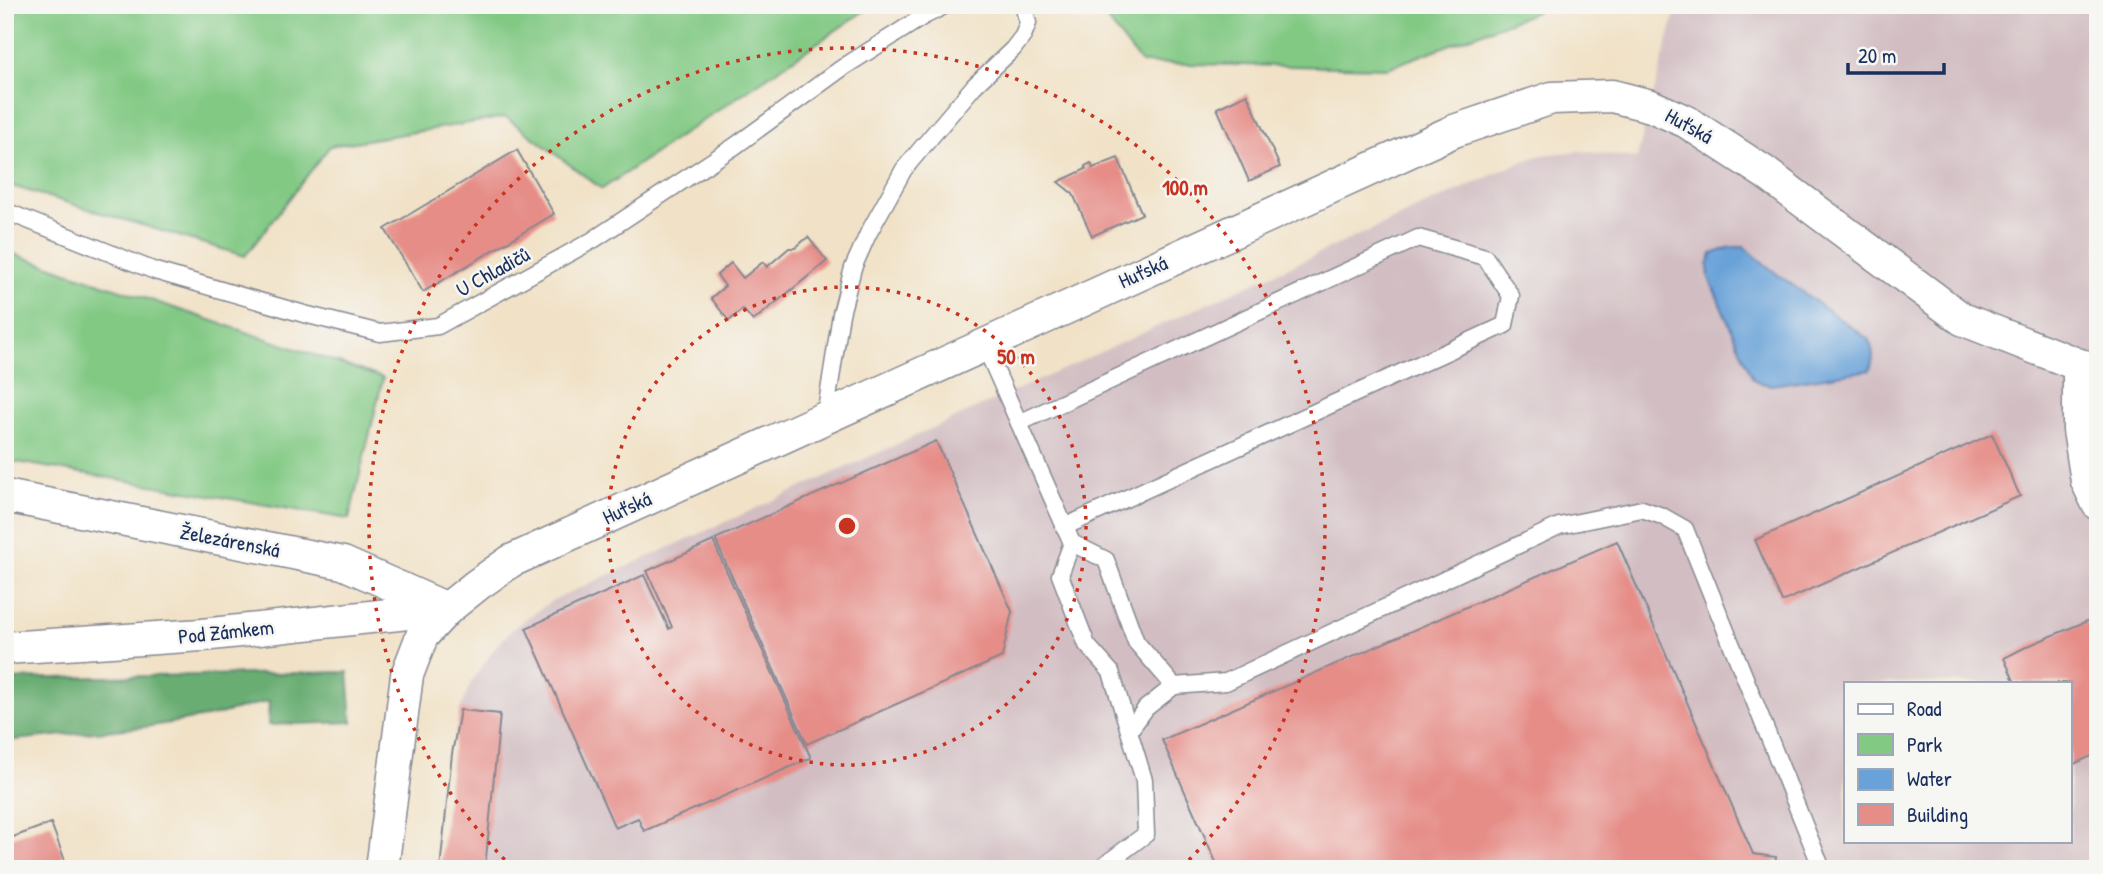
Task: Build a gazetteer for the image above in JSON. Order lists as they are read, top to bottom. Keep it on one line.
{"streets":{"street":["Huťská","Železárenská","Pod Zámkem"],"lane":["U Chladičů"]},"crossings":[["Huťská","Železárenská"],["Huťská","Pod Zámkem"],["Železárenská","Pod Zámkem"]],"legend":["Road","Park","Water","Building"],"scale_bar":"20 m","rings":["100 m","50 m"]}
